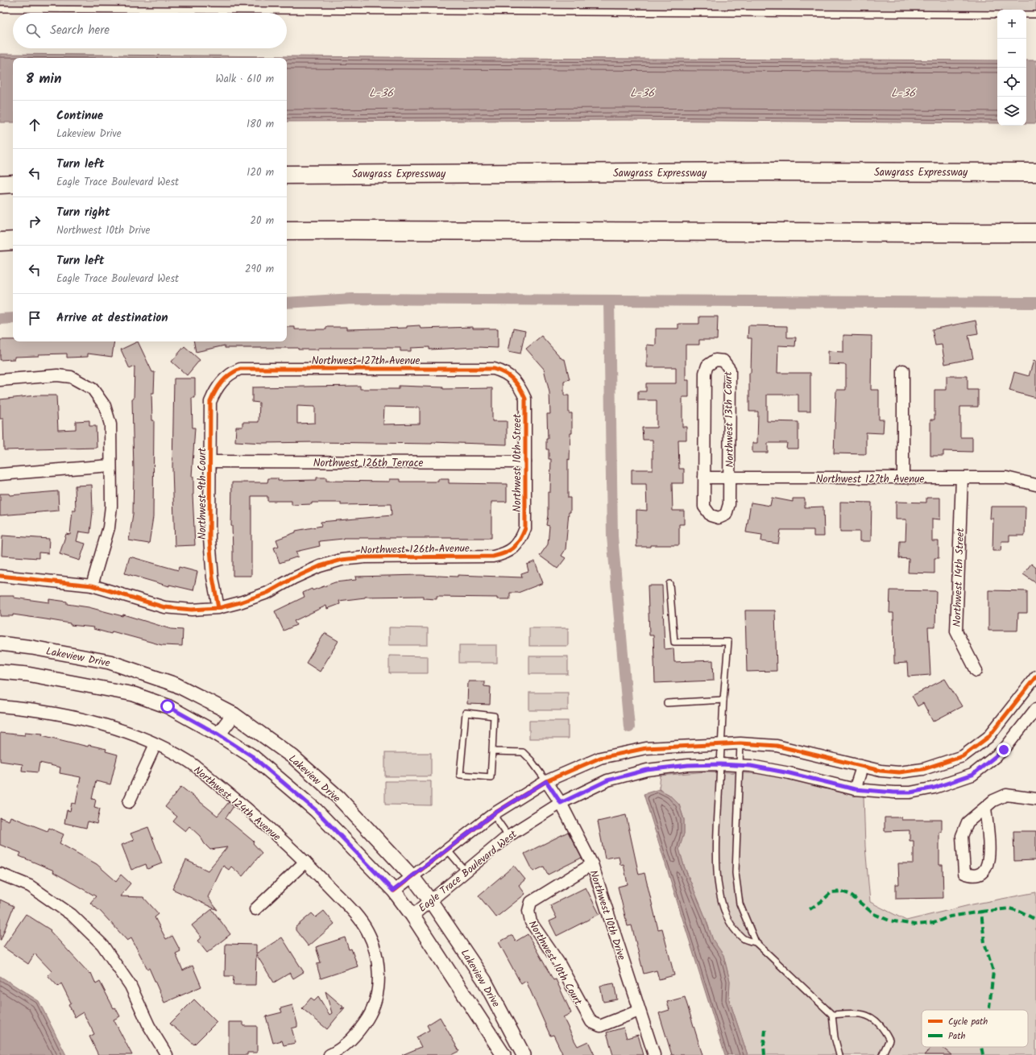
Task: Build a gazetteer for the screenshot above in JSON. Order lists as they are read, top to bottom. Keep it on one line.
{"streets":{"highway":["Sawgrass Expressway"],"street":["Northwest 127th Avenue","Northwest 13th Court","Northwest 126th Terrace","Northwest 10th Street","Northwest 9th Court","Northwest 126th Avenue","Northwest 14th Street","Lakeview Drive","Northwest 124th Avenue","Eagle Trace Boulevard West","Northwest 10th Drive","Northwest 10th Court"]},"crossings":[["Northwest 127th Avenue","Northwest 13th Court"],["Northwest 127th Avenue","Northwest 10th Street"],["Northwest 127th Avenue","Northwest 9th Court"],["Northwest 127th Avenue","Northwest 14th Street"],["Northwest 126th Terrace","Northwest 10th Street"],["Northwest 126th Terrace","Northwest 9th Court"],["Northwest 10th Street","Northwest 126th Avenue"],["Northwest 9th Court","Northwest 126th Avenue"],["Lakeview Drive","Eagle Trace Boulevard West"],["Eagle Trace Boulevard West","Northwest 10th Drive"],["Northwest 10th Drive","Northwest 10th Court"]],"water":["L-36"],"legend":["Cycle path","Path"],"page":{"map_buttons":["+","−"],"search":"Search here","heading":["8 min","Walk · 610 m"],"list":[["Continue","Lakeview Drive","180 m"],["Turn left","Eagle Trace Boulevard West","120 m"],["Turn right","Northwest 10th Drive","20 m"],["Turn left","Eagle Trace Boulevard West","290 m"],"Arrive at destination"]}}
